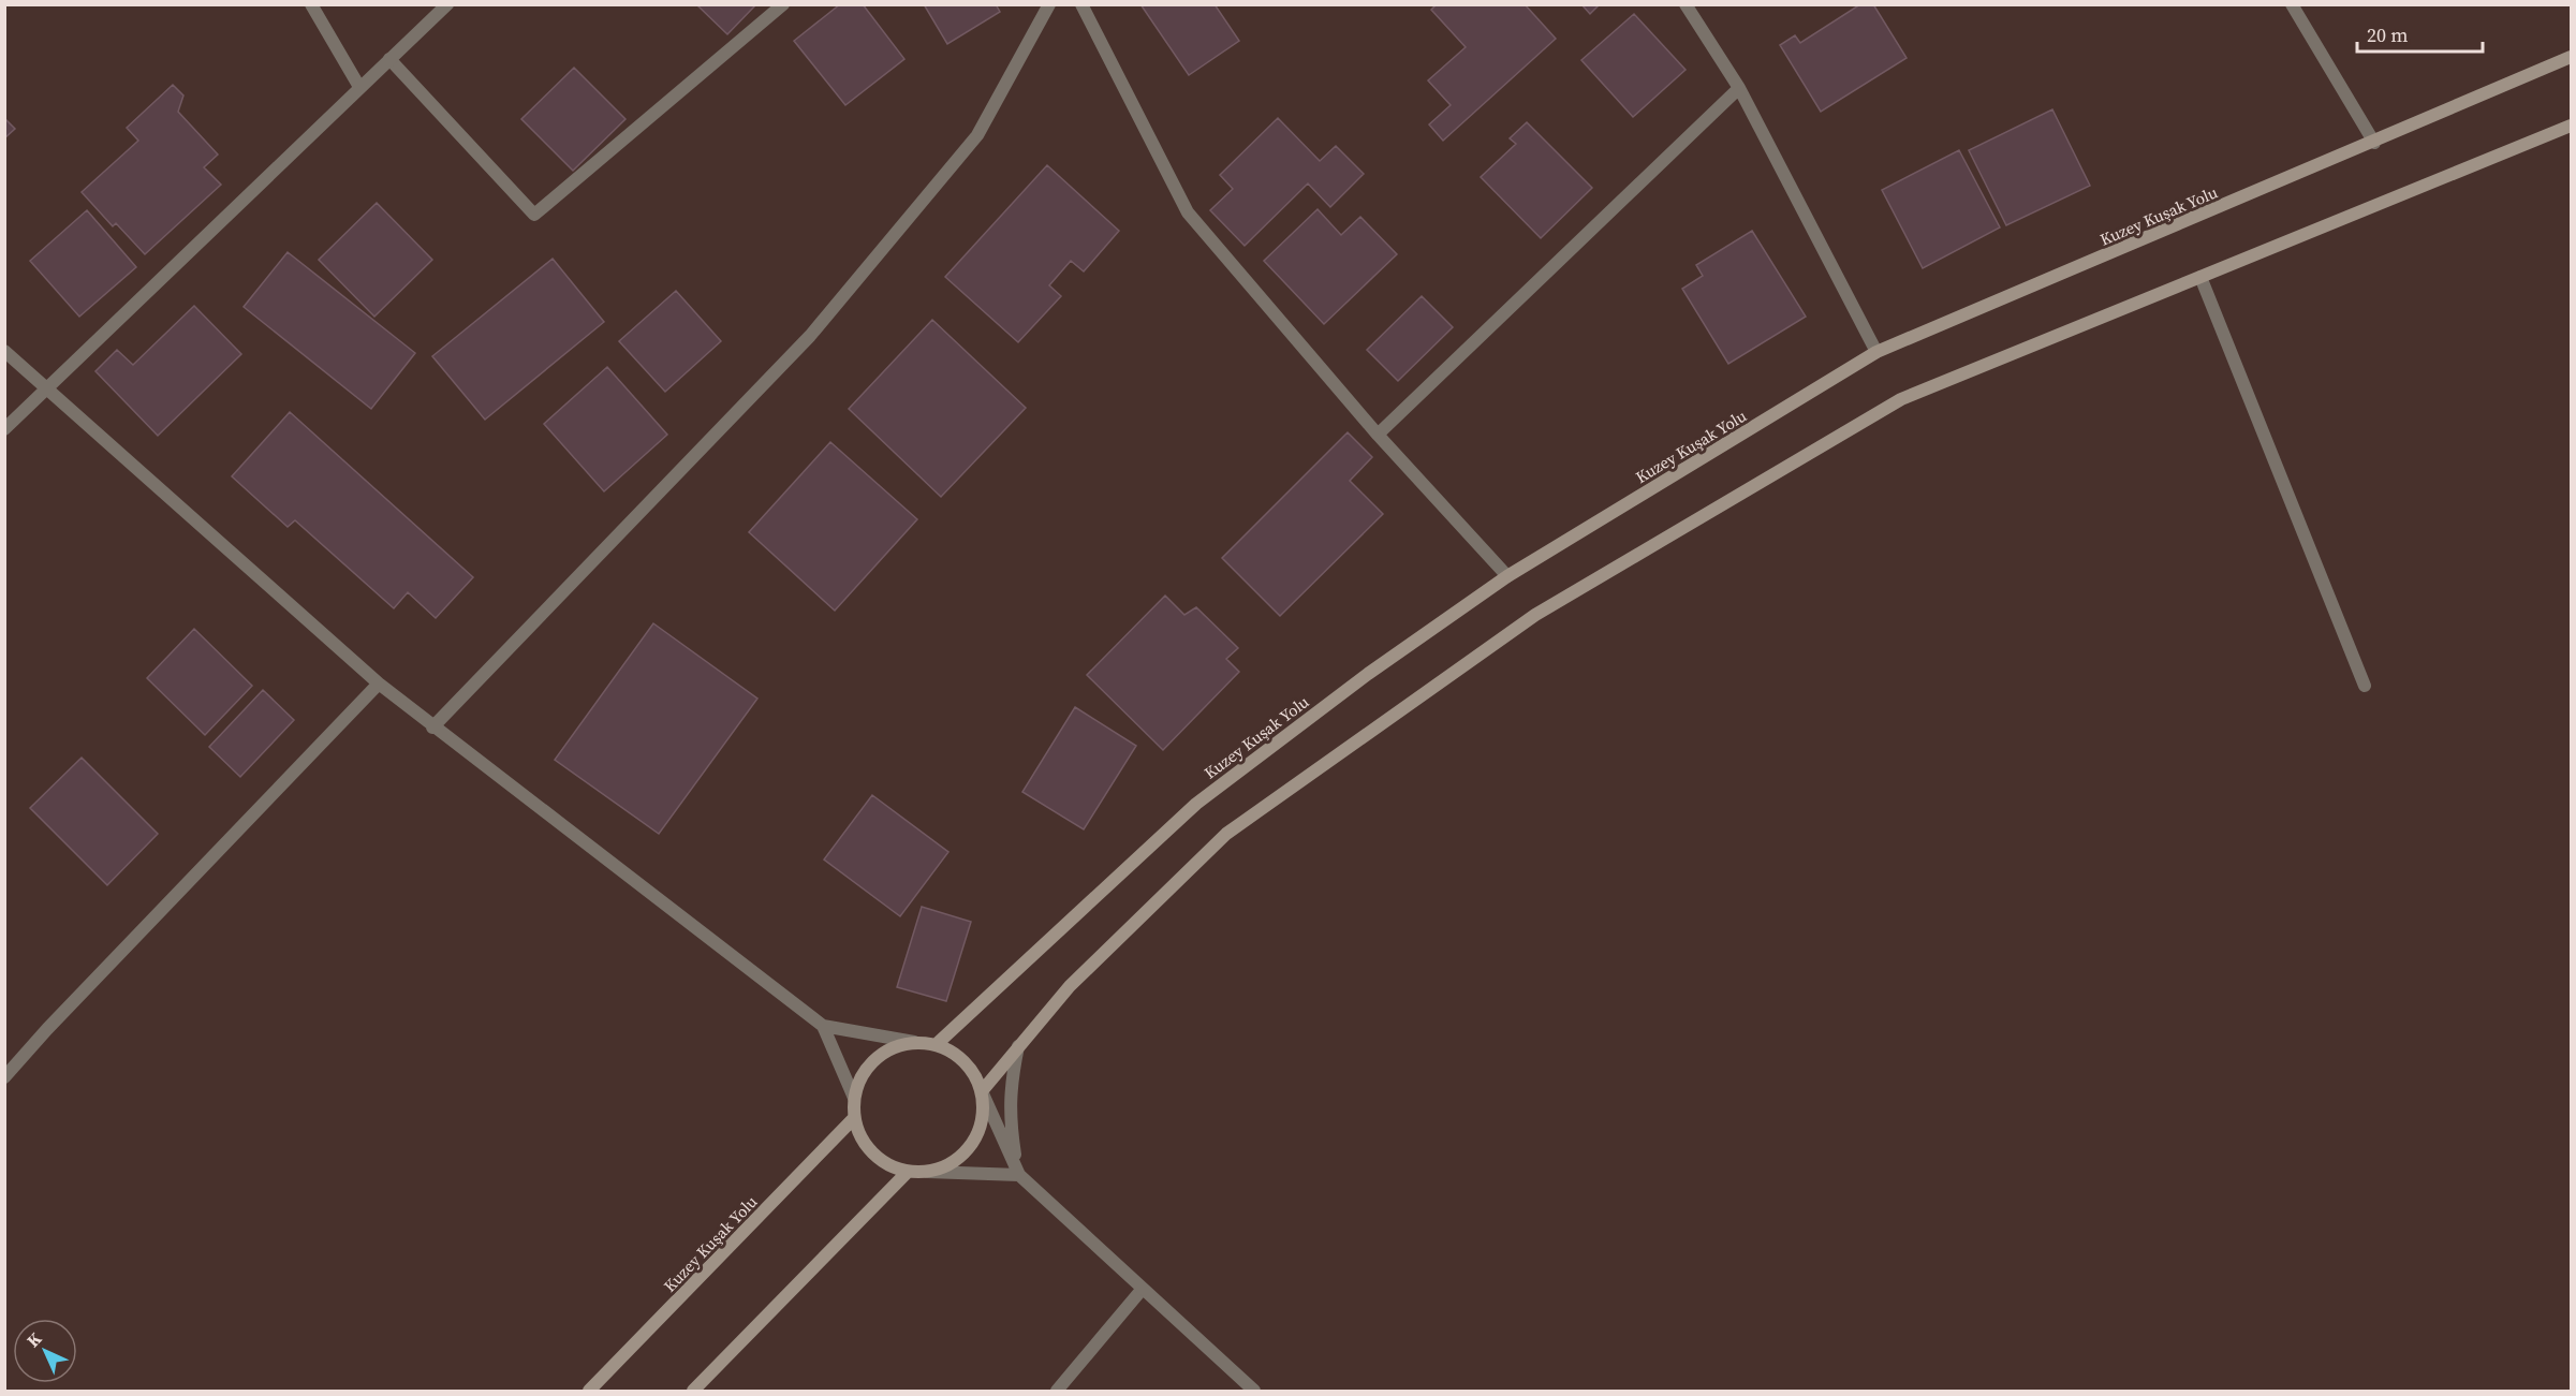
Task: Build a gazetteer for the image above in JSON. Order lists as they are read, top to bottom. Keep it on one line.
{"streets":{"main road":["Kuzey Kuşak Yolu"]},"scale_bar":"20 m","north":"top left"}
